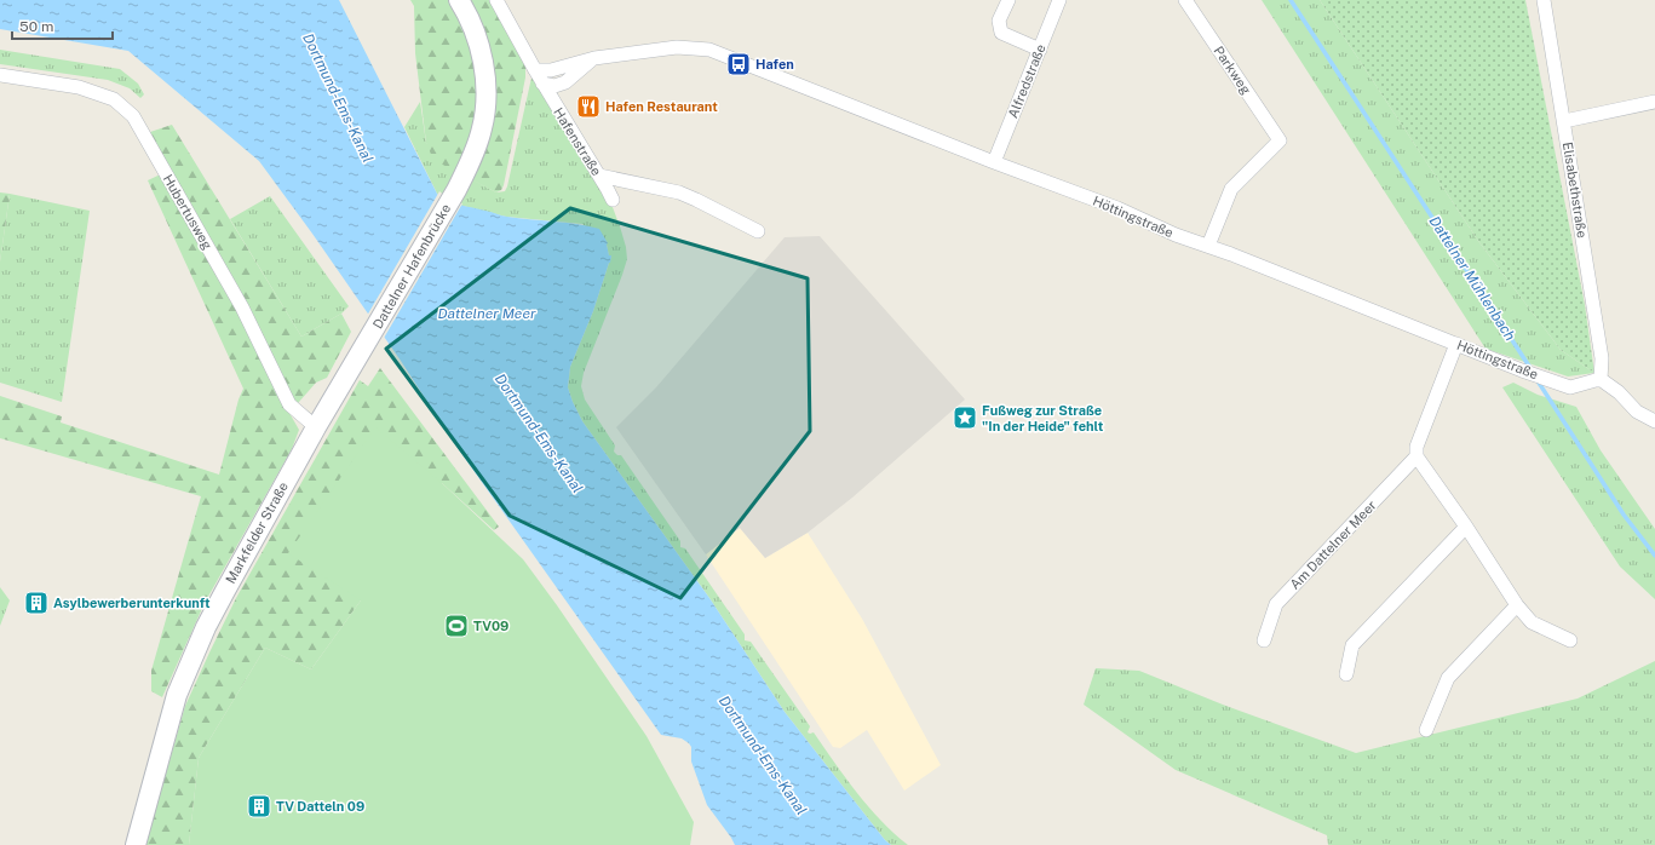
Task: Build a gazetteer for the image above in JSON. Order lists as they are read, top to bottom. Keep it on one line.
{"streets":{"street":["Parkweg","Alfredstraße","Hafenstraße","Elisabethstraße","Hubertusweg","Höttingstraße","Dattelner Hafenbrücke","Markfelder Straße","Am Dattelner Meer"]},"crossings":[["Parkweg","Höttingstraße"],["Alfredstraße","Höttingstraße"],["Elisabethstraße","Höttingstraße"],["Hubertusweg","Markfelder Straße"],["Dattelner Hafenbrücke","Markfelder Straße"]],"water":["Dortmund-Ems-Kanal","Dattelner Mühlenbach","Dattelner Meer"],"places":{"bus stop":["Hafen"],"restaurant":["Hafen Restaurant"],"place":["Fußweg zur Straße \"In der Heide\" fehlt"],"building":["Asylbewerberunterkunft","TV Datteln 09"],"sports":["TV09"]},"scale_bar":"50 m"}
